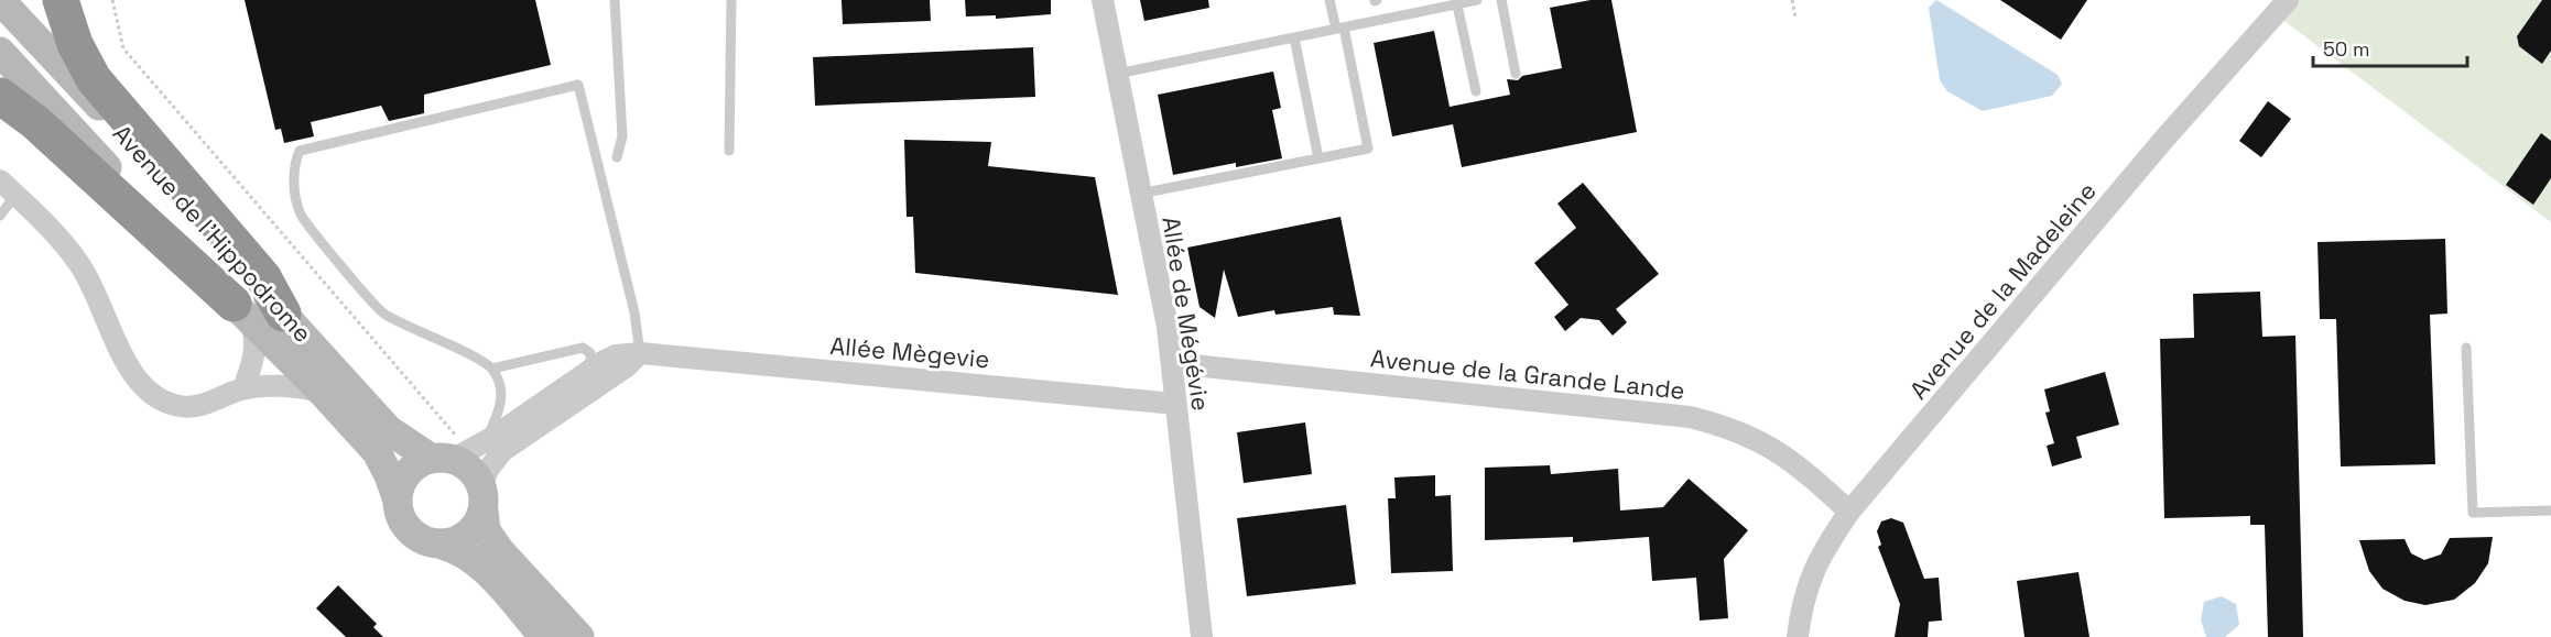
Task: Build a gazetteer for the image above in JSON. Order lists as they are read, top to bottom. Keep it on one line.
{"streets":{"main road":["Avenue de l'Hippodrome"],"street":["Avenue de la Madeleine","Allée de Mégévie","Allée Mègevie","Avenue de la Grande Lande"]},"crossings":[["Avenue de l'Hippodrome","Allée Mègevie"],["Avenue de la Madeleine","Avenue de la Grande Lande"],["Allée de Mégévie","Allée Mègevie"],["Allée de Mégévie","Avenue de la Grande Lande"]],"scale_bar":"50 m"}
